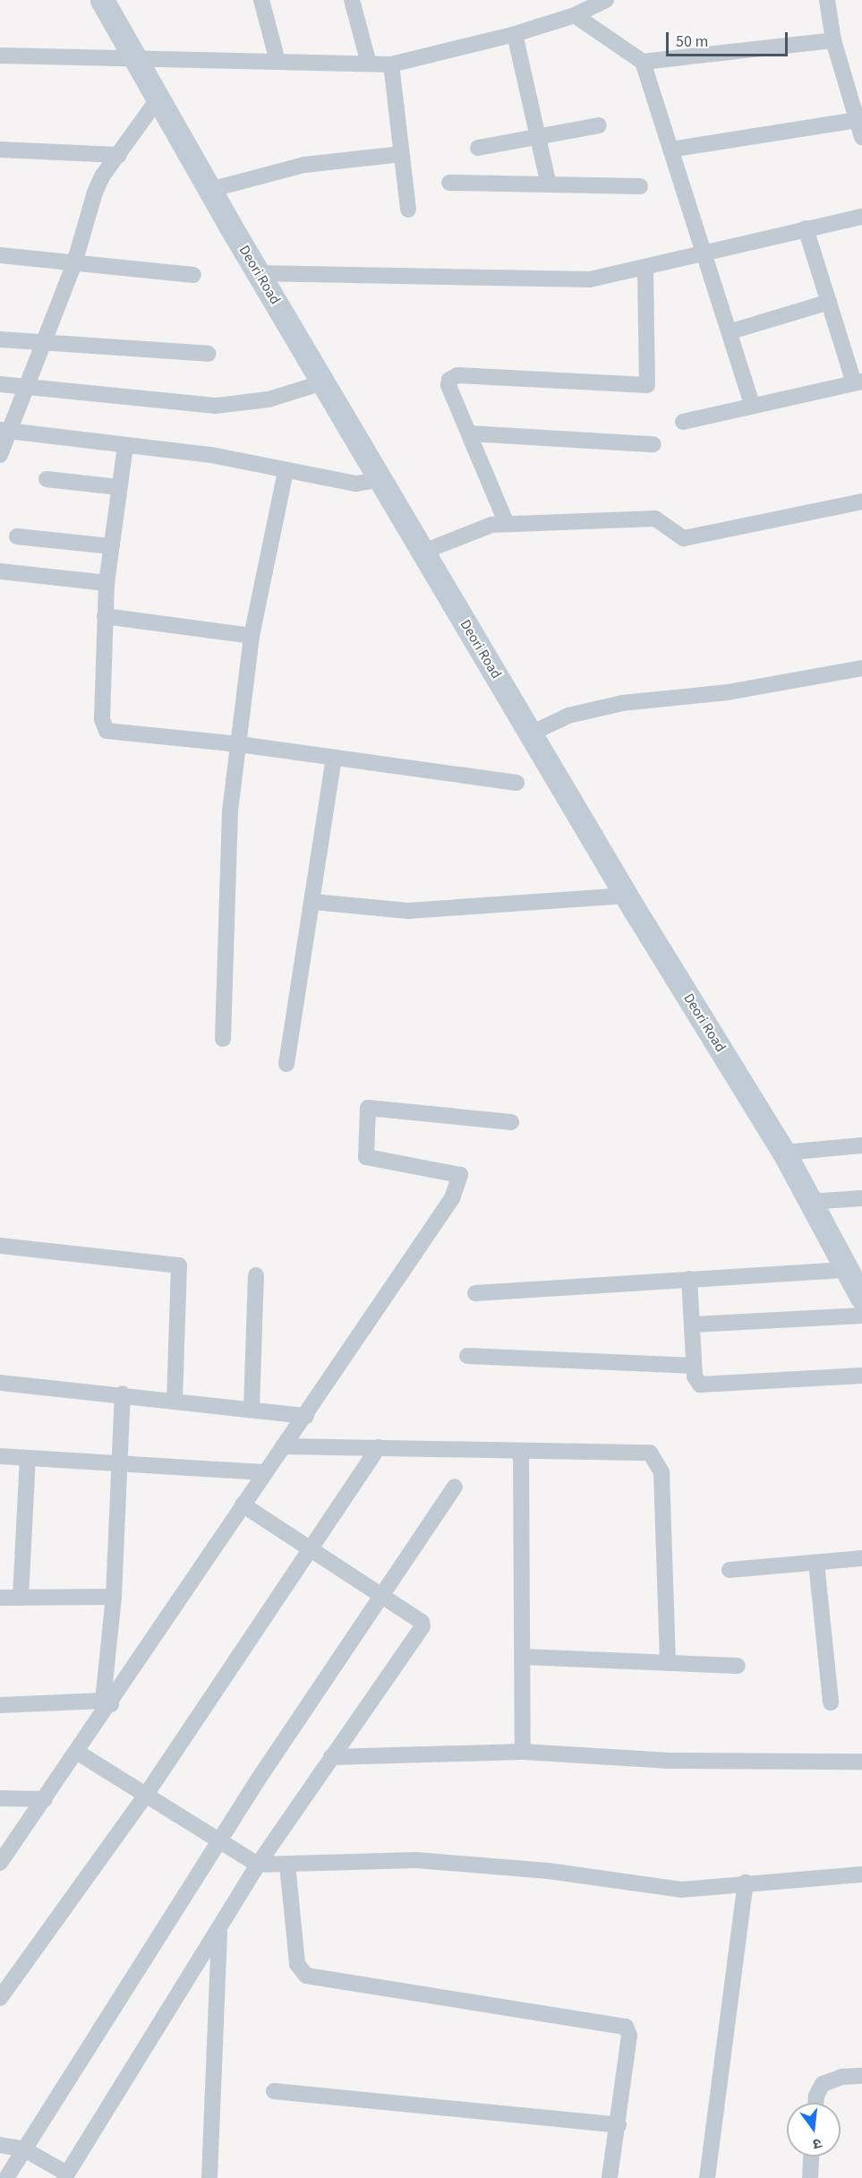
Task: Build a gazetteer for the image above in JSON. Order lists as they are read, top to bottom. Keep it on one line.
{"streets":{"street":["Deori Road"]},"scale_bar":"50 m","north":"bottom"}
